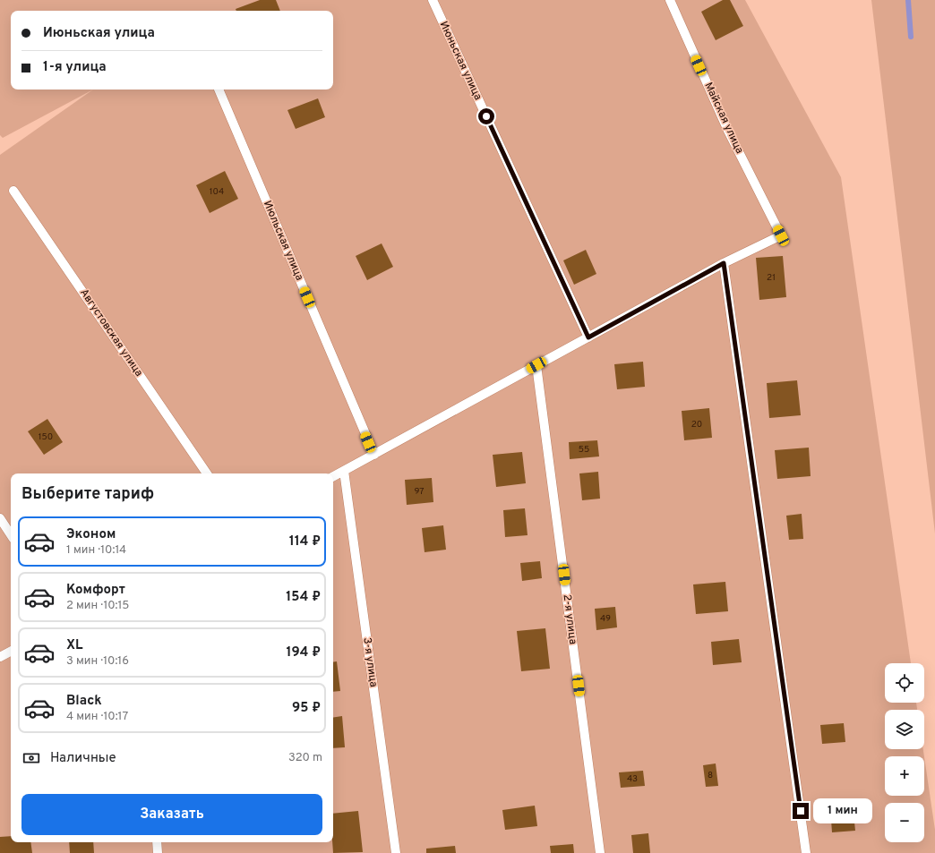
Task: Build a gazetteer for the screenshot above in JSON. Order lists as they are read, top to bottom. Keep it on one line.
{"streets":{"lane":["Июньская улица","Майская улица","Июльская улица","Августовская улица","2-я улица","3-я улица"]},"house_numbers":["104","21","20","150","55","97","49","8","43"],"page":{"banner":["Июньская улица","1-я улица"],"heading":"Выберите тариф","list":[{"name":"Эконом","note":"1 мин · 10:14","value":"114 ₽"},{"name":"Комфорт","note":"2 мин · 10:15","value":"154 ₽"},{"name":"XL","note":"3 мин · 10:16","value":"194 ₽"},{"name":"Black","note":"4 мин · 10:17","value":"95 ₽"}],"map_buttons":["+","−"],"pay":["Наличные","320 m"],"buttons":"Заказать","bubble":"1 мин"}}
